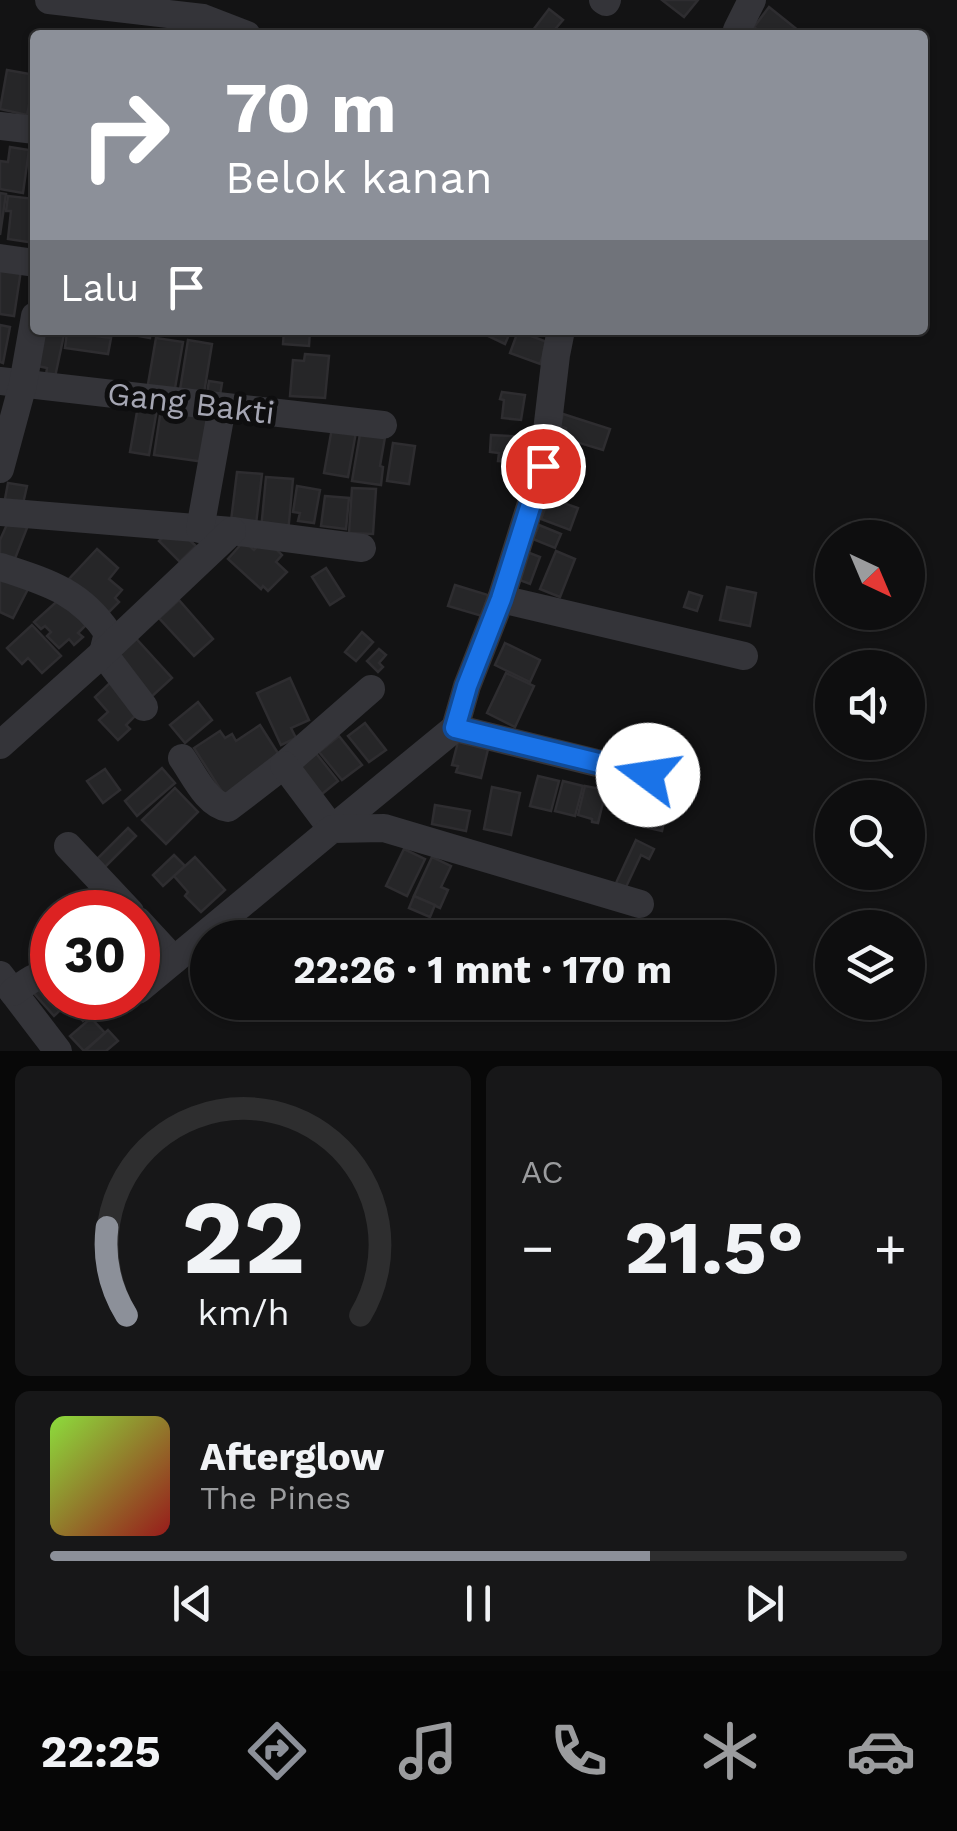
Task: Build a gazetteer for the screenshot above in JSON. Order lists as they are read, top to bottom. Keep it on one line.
{"streets":{"street":["Gang Bakti"]},"north":"bottom right","page":{"turn":["70 m","Belok kanan"],"then":"Lalu","limit":"30","trip":"22:26 · 1 mnt · 170 m","tile":"AC","heat":["−","21.5°","+"],"song":["Afterglow","The Pines"],"tabs":"22:25","gauge":["22","km/h"]}}
